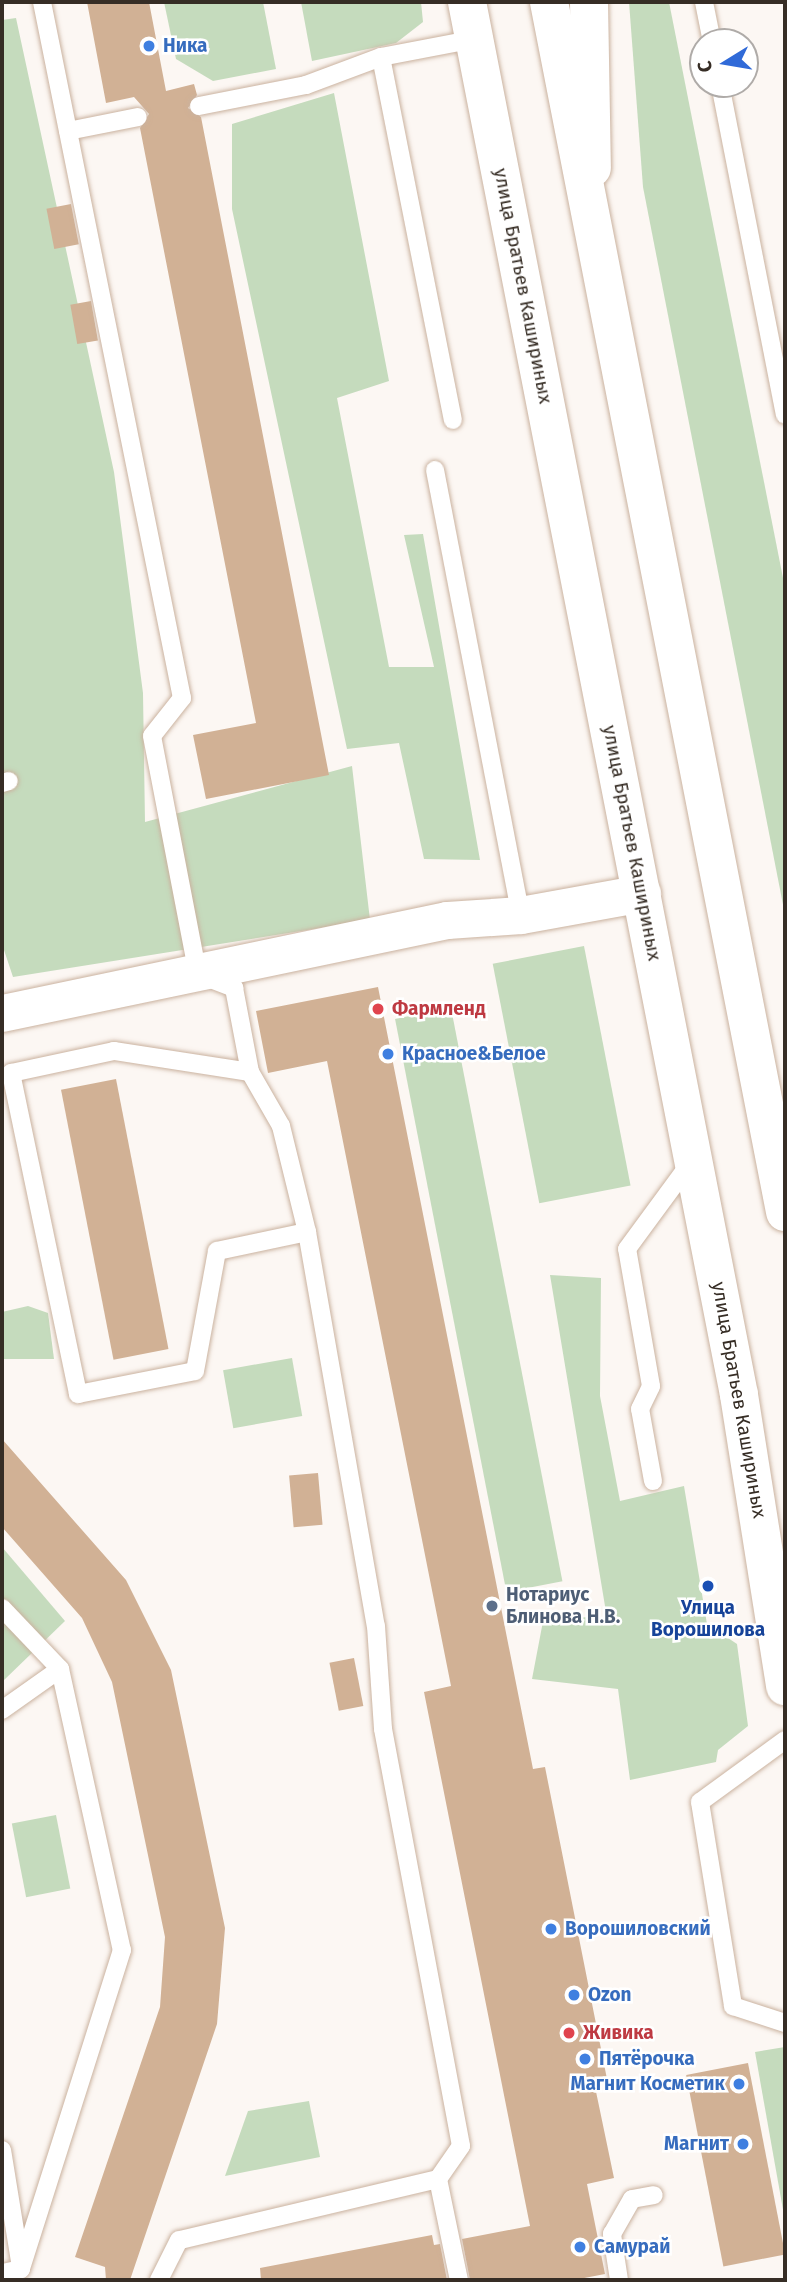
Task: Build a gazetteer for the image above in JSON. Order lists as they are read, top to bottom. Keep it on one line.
{"streets":{"main road":["улица Братьев Кашириных"]},"places":["Ника","Фармленд","Красное&Белое","Улица Ворошилова","Нотариус Блинова Н.В.","Ворошиловский","Ozon","Живика","Пятёрочка","Магнит Косметик","Магнит","Самурай"],"north":"left"}
